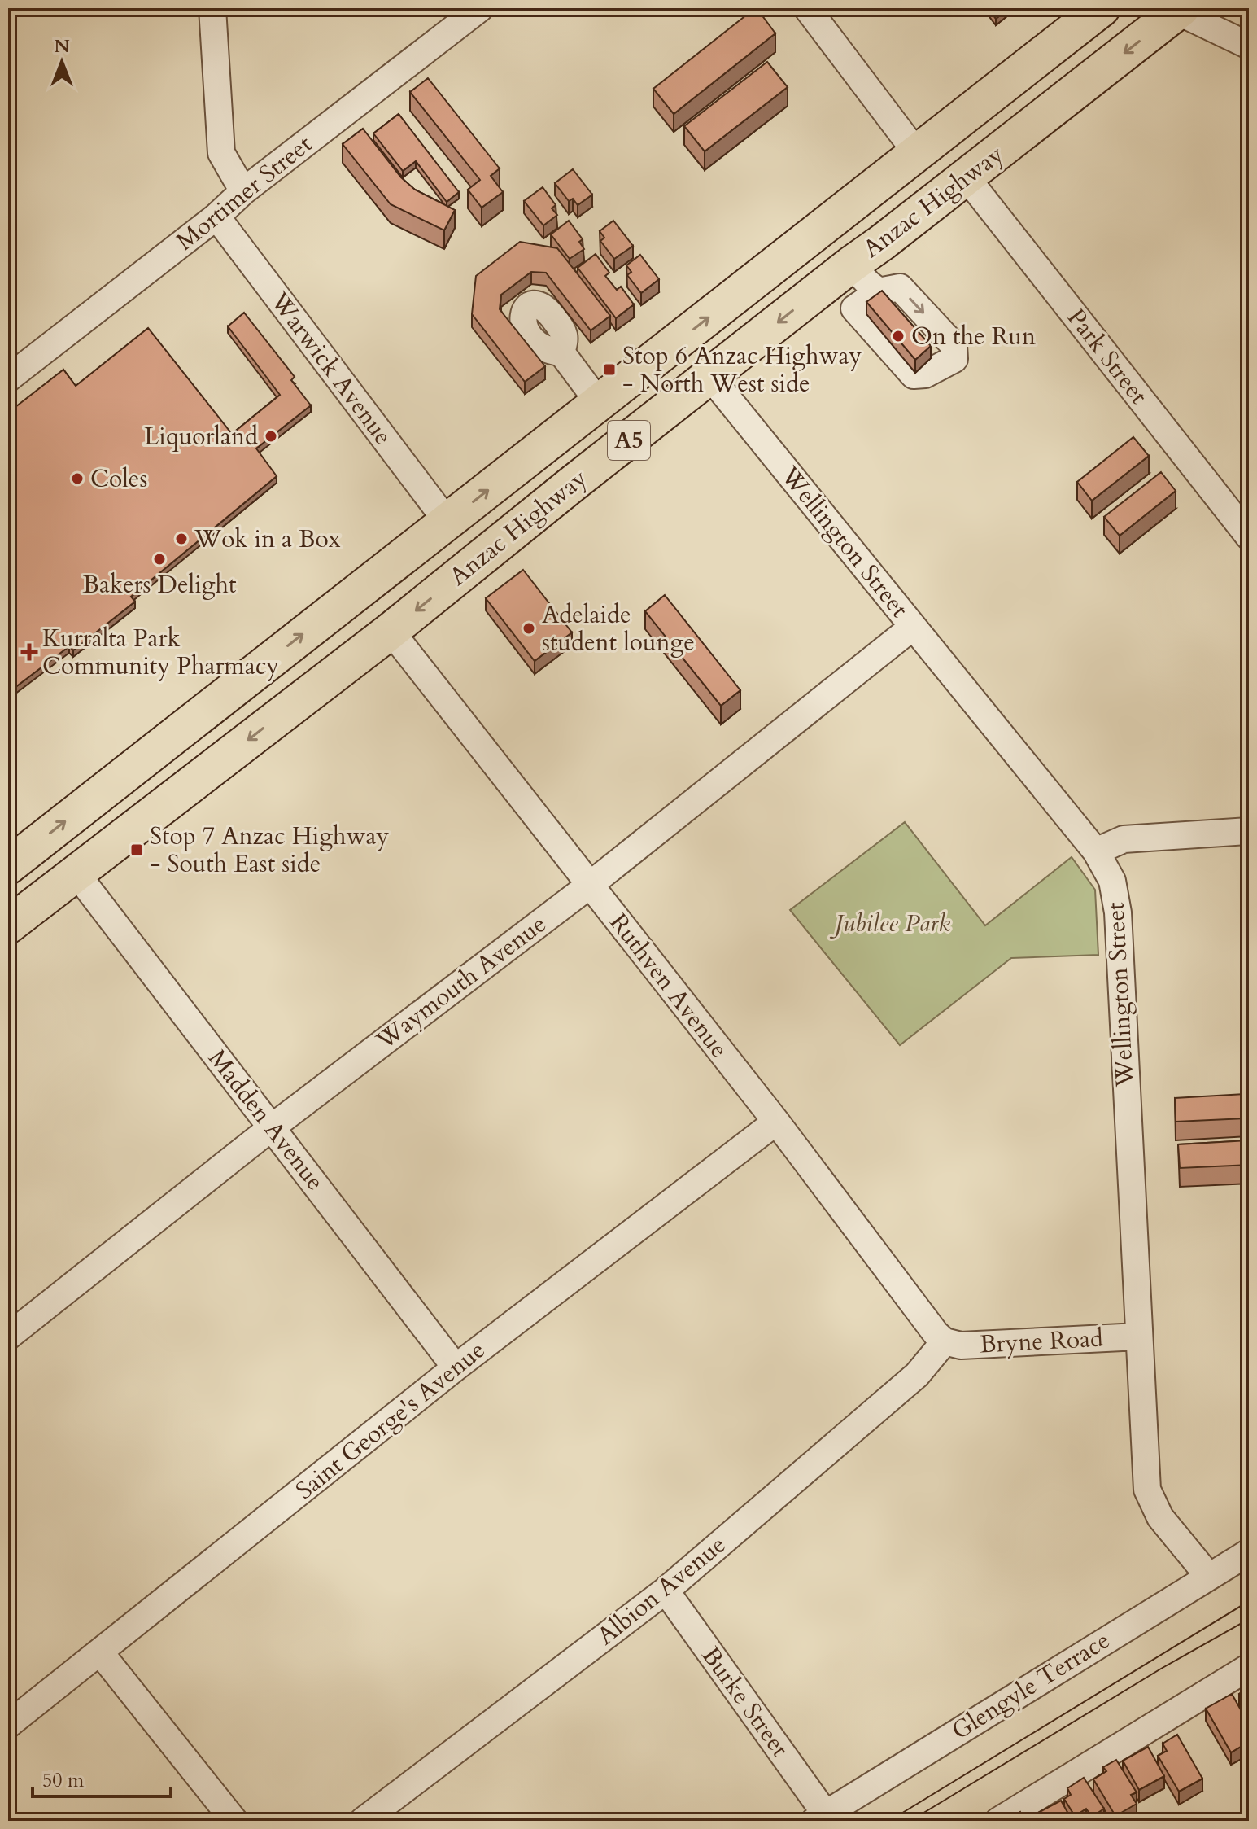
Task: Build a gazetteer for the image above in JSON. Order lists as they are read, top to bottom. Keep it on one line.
{"streets":{"highway":["Anzac Highway","A5"],"street":["Mortimer Street","Park Street","Warwick Avenue","Wellington Street","Waymouth Avenue","Ruthven Avenue","Madden Avenue","Bryne Road","Saint George's Avenue","Albion Avenue","Glengyle Terrace","Burke Street"]},"crossings":[["Mortimer Street","Warwick Avenue"],["Anzac Highway","Park Street"],["Anzac Highway","Warwick Avenue"],["Anzac Highway","Wellington Street"],["Anzac Highway","Ruthven Avenue"],["Anzac Highway","Madden Avenue"],["Wellington Street","Waymouth Avenue"],["Wellington Street","Bryne Road"],["Wellington Street","Glengyle Terrace"],["Waymouth Avenue","Ruthven Avenue"],["Waymouth Avenue","Madden Avenue"],["Ruthven Avenue","Bryne Road"],["Ruthven Avenue","Saint George's Avenue"],["Ruthven Avenue","Albion Avenue"],["Madden Avenue","Saint George's Avenue"],["Bryne Road","Albion Avenue"],["Albion Avenue","Burke Street"],["Glengyle Terrace","Burke Street"]],"parks":["Jubilee Park"],"places":{"other":["On the Run","Liquorland","Coles","Wok in a Box","Bakers Delight","Adelaide student lounge"],"transit":["Stop 6 Anzac Highway - North West side","Stop 7 Anzac Highway - South East side"],"health":["Kurralta Park Community Pharmacy"]},"scale_bar":"50 m","north":"top"}
